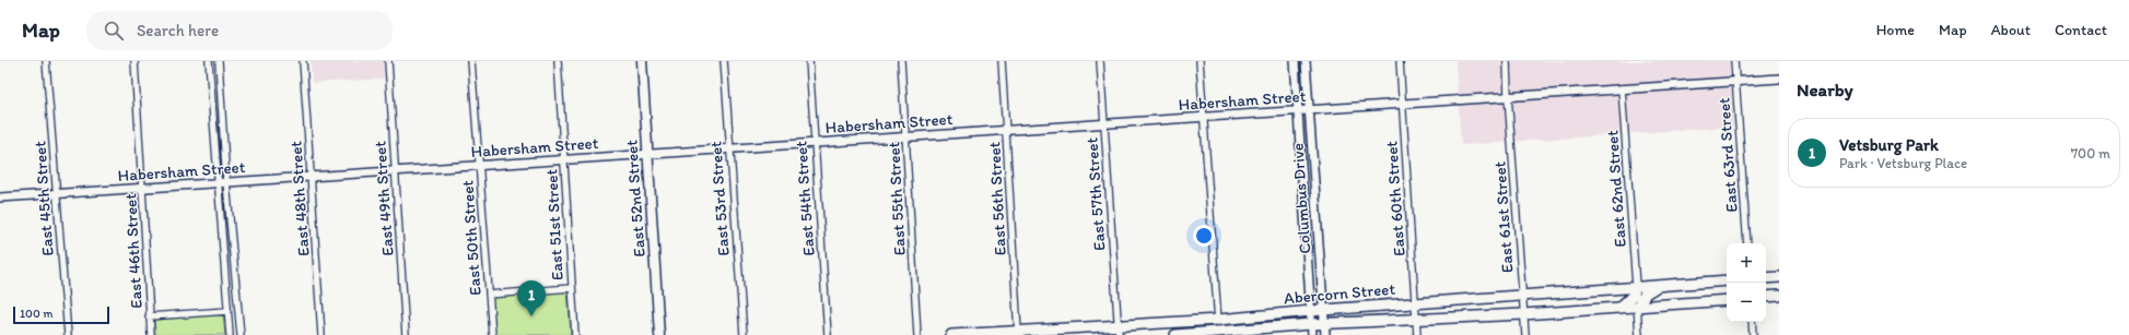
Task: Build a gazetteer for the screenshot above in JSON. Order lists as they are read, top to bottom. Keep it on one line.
{"streets":{"main road":["East 52nd Street","Abercorn Street"],"street":["Habersham Street","East 63rd Street","East 62nd Street","East 57th Street","East 45th Street","East 48th Street","East 49th Street","East 53rd Street","East 54th Street","East 55th Street","East 56th Street","Columbus Drive","East 60th Street","East 61st Street","East 51st Street","East 50th Street","East 46th Street"]},"crossings":[["Habersham Street","East 63rd Street"],["Habersham Street","East 62nd Street"],["Habersham Street","East 57th Street"],["Habersham Street","East 45th Street"],["Habersham Street","East 48th Street"],["Habersham Street","East 49th Street"],["Habersham Street","East 52nd Street"],["Habersham Street","East 53rd Street"],["Habersham Street","East 54th Street"],["Habersham Street","East 55th Street"],["Habersham Street","East 56th Street"],["Habersham Street","Columbus Drive"],["Habersham Street","East 60th Street"],["Habersham Street","East 61st Street"],["Habersham Street","East 51st Street"],["Habersham Street","East 50th Street"],["Habersham Street","East 46th Street"],["East 62nd Street","Abercorn Street"],["East 57th Street","Abercorn Street"],["East 56th Street","Abercorn Street"],["Columbus Drive","Abercorn Street"],["East 60th Street","Abercorn Street"],["East 61st Street","Abercorn Street"]],"scale_bar":"100 m","page":{"header":"Map","search":"Search here","nav":["Home","Map","About","Contact"],"heading":"Nearby","list":[{"mark":"1","name":"Vetsburg Park","note":"Park · Vetsburg Place","value":"700 m"}],"map_buttons":["+","−"],"pins":"1","scale":"100 m"}}
